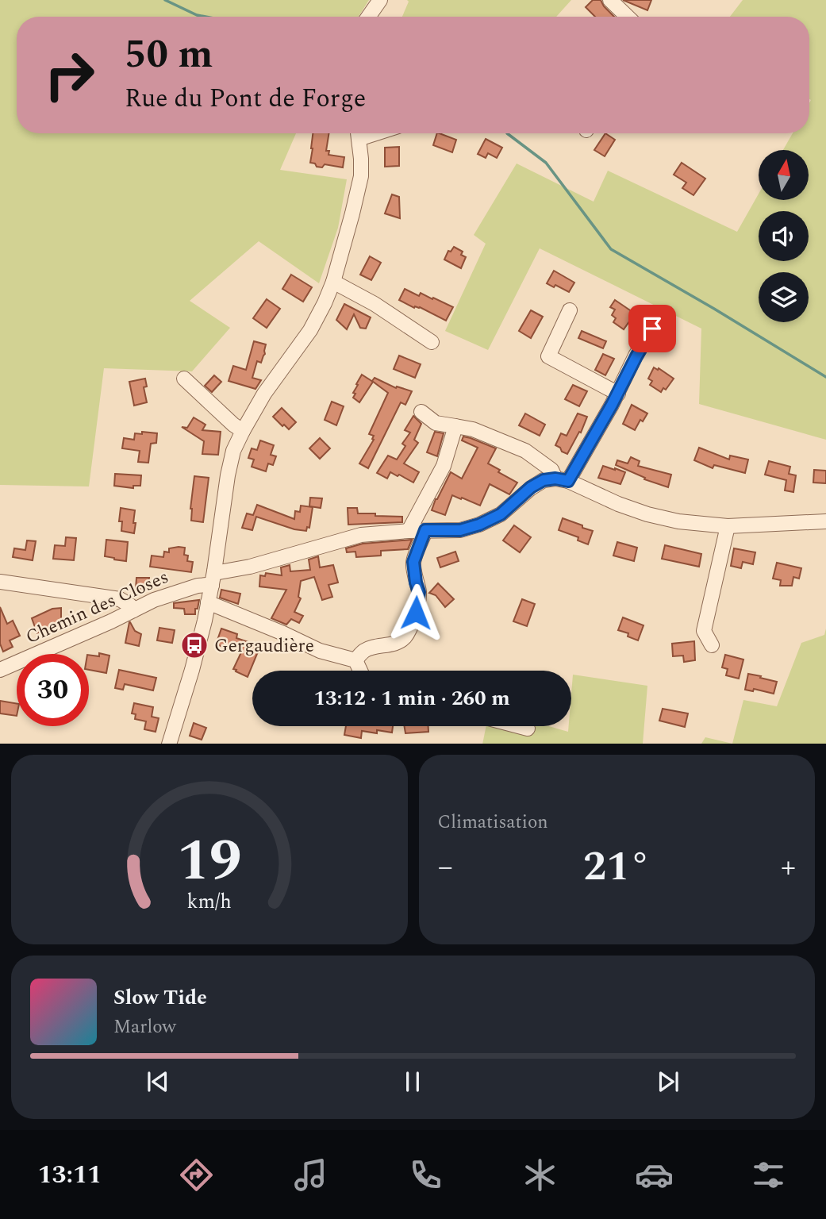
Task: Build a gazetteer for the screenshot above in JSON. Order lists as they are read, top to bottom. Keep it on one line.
{"streets":{"street":["Chemin des Closes"]},"places":{"bus stop":["Gergaudière"]},"north":"top","page":{"turn":["50 m","Rue du Pont de Forge"],"limit":"30","trip":"13:12 · 1 min · 260 m","tile":"Climatisation","heat":["−","21°","+"],"song":["Slow Tide","Marlow"],"tabs":"13:11","gauge":["19","km/h"]}}
